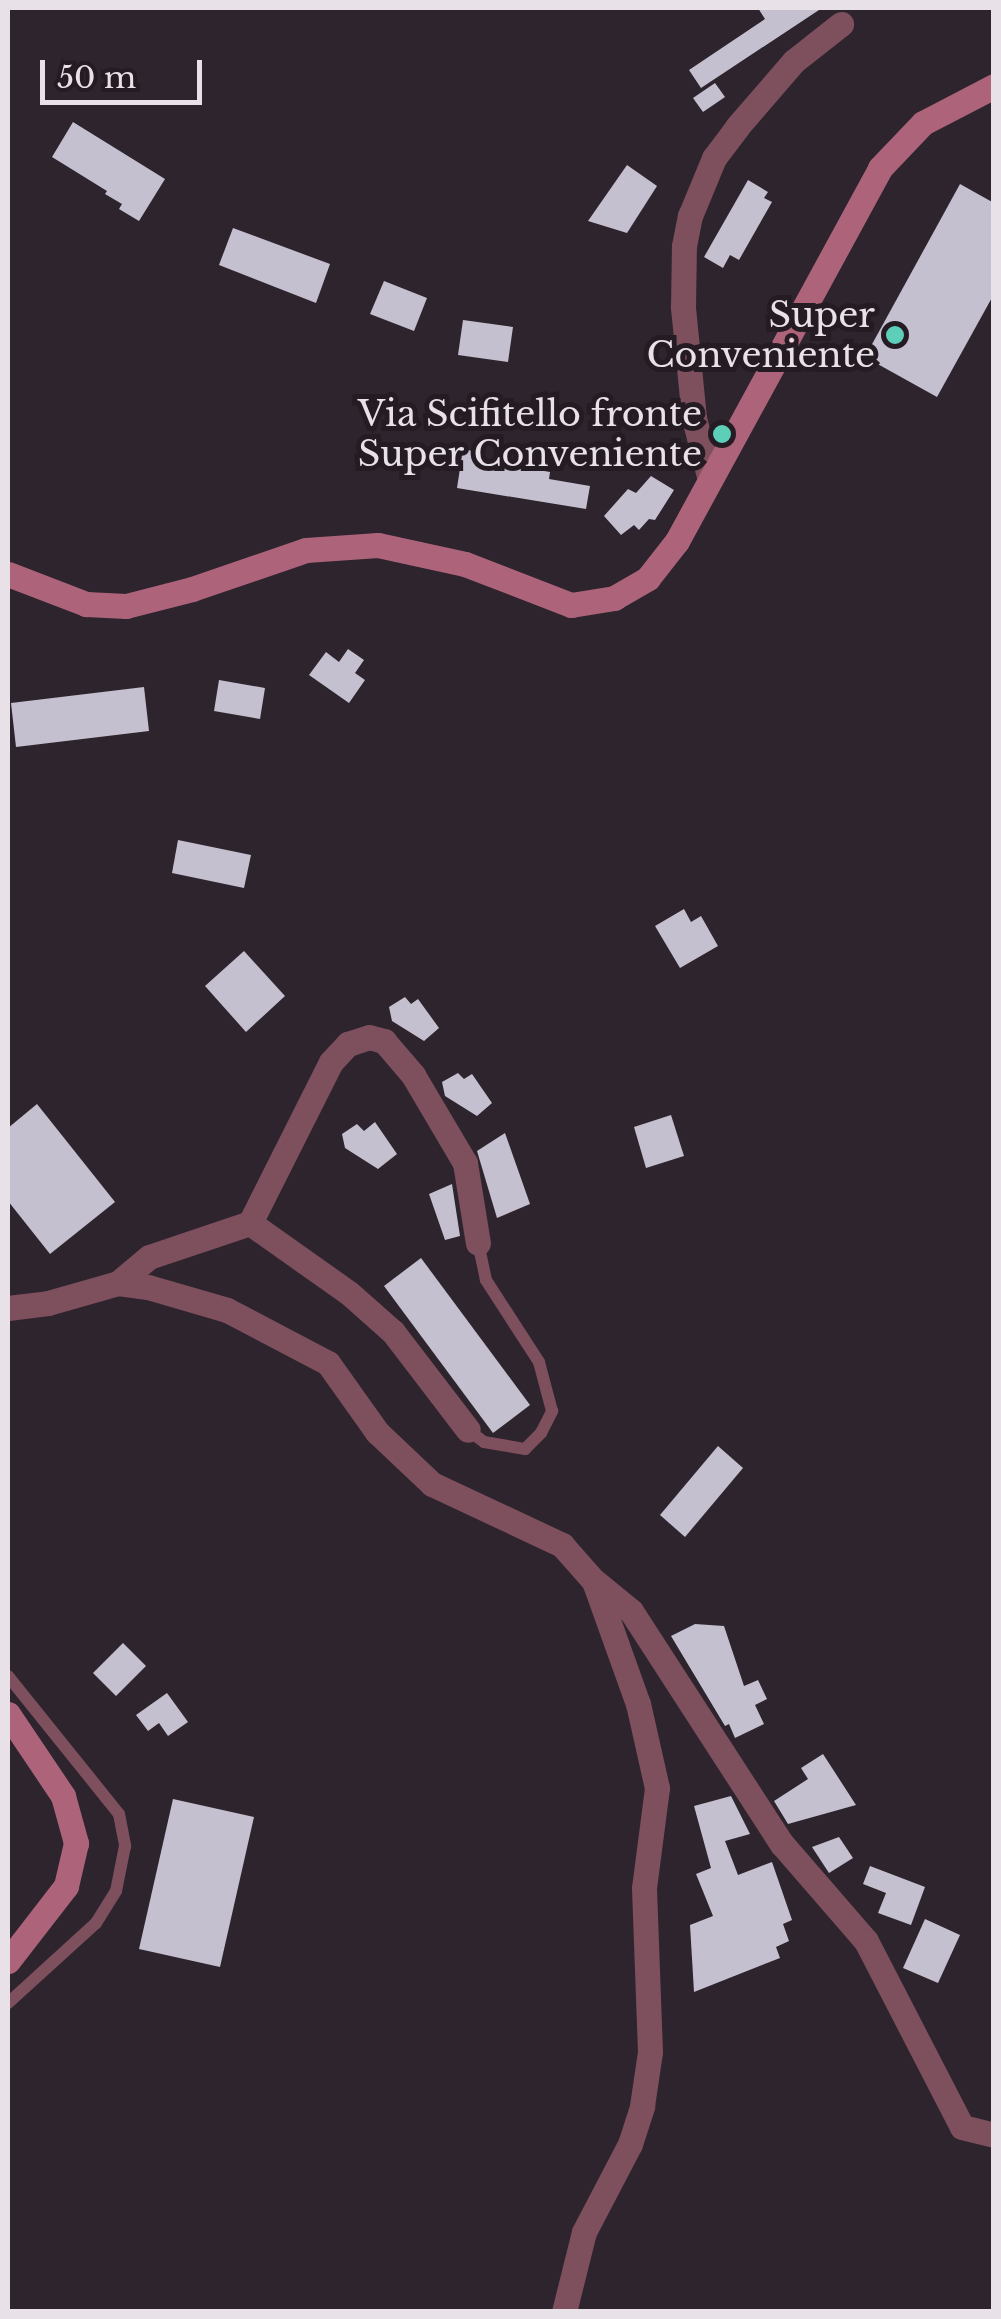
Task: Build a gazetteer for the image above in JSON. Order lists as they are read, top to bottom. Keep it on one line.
{"places":["Super Conveniente","Via Scifitello fronte Super Conveniente"],"scale_bar":"50 m"}
